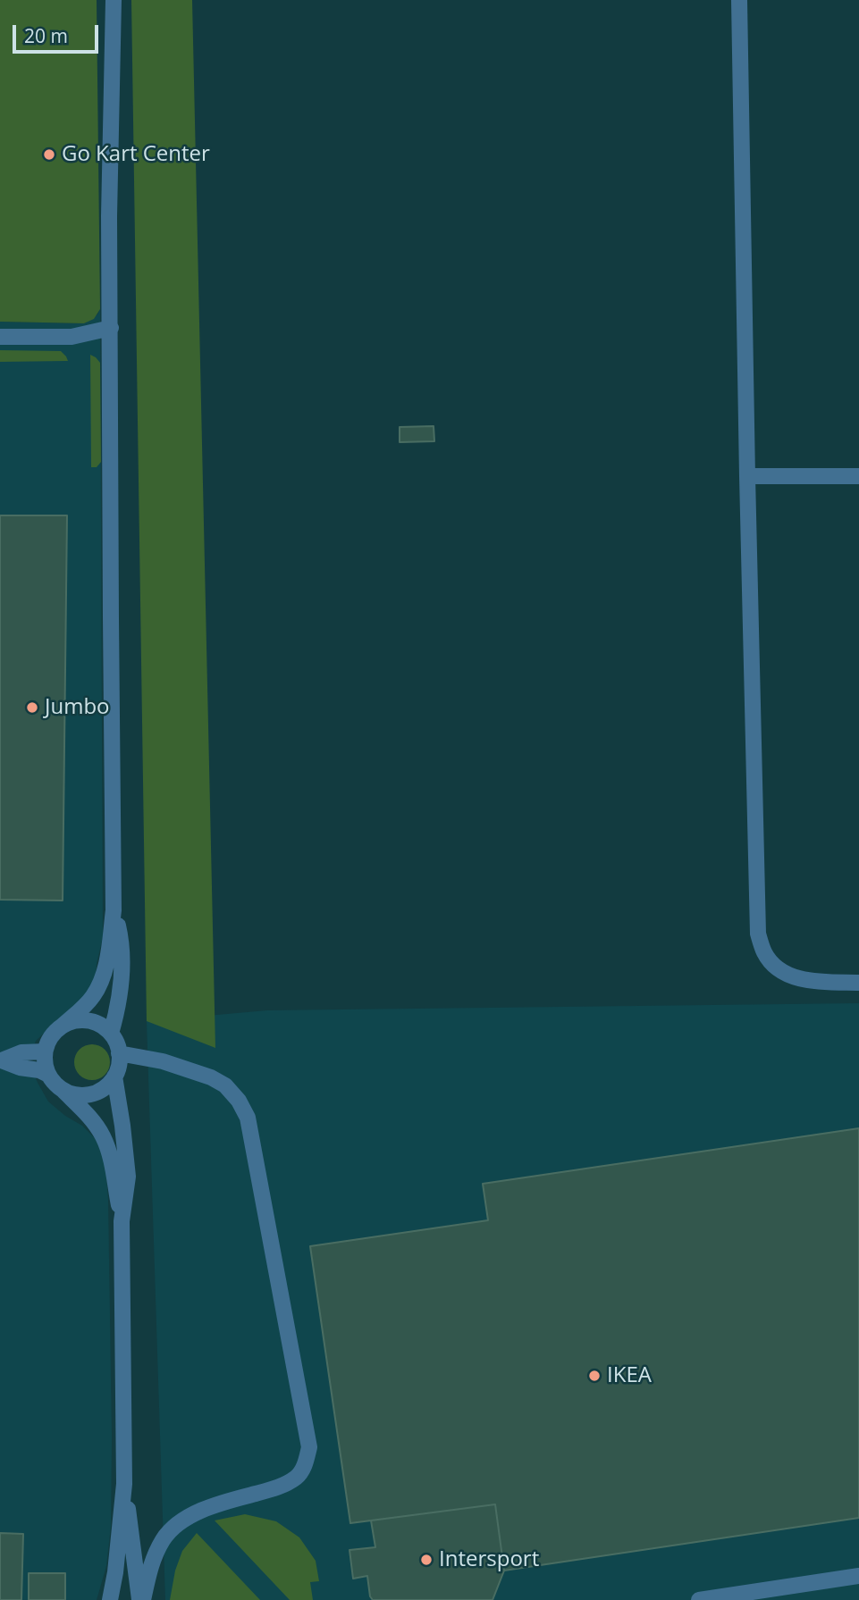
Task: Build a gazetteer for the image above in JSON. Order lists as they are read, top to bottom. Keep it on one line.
{"places":["Go Kart Center","Jumbo","ΙΚΕΑ","Intersport"],"scale_bar":"20 m"}
